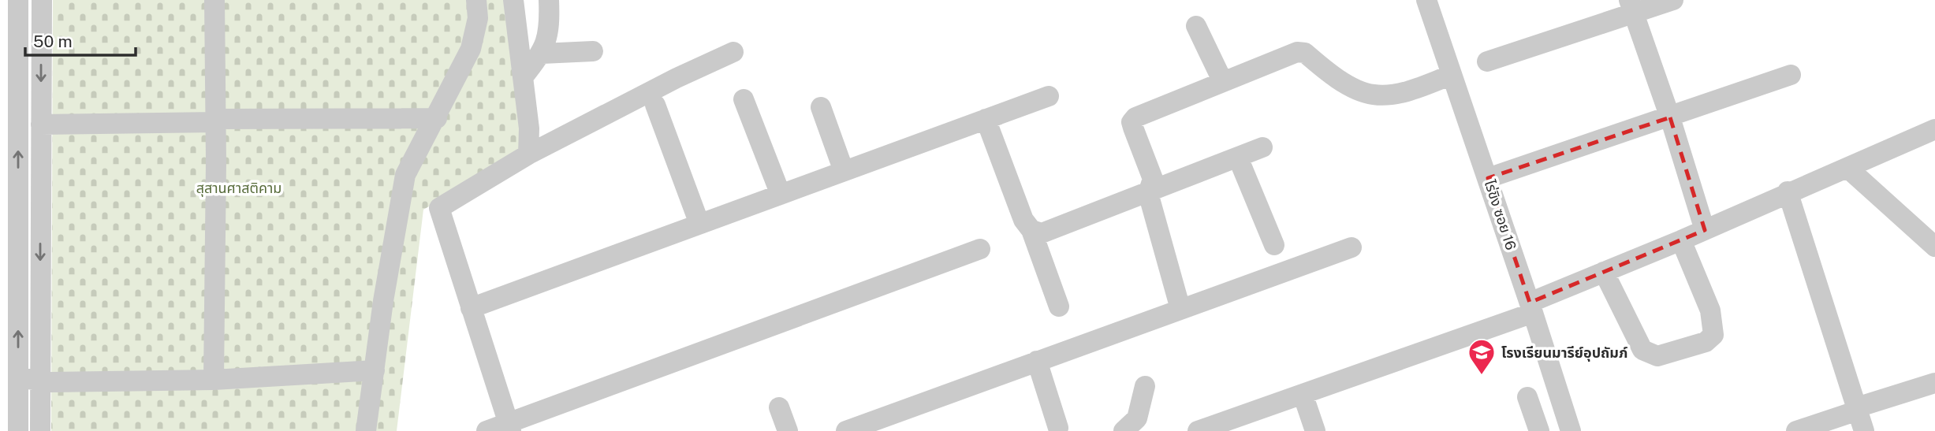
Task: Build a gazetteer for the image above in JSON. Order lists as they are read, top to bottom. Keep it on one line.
{"streets":{"street":["ไร่ขิง ซอย 16"]},"parks":["สุสานศาสติคาม"],"places":{"school or university":["โรงเรียนมารีย์อุปถัมภ์"]},"scale_bar":"50 m"}
